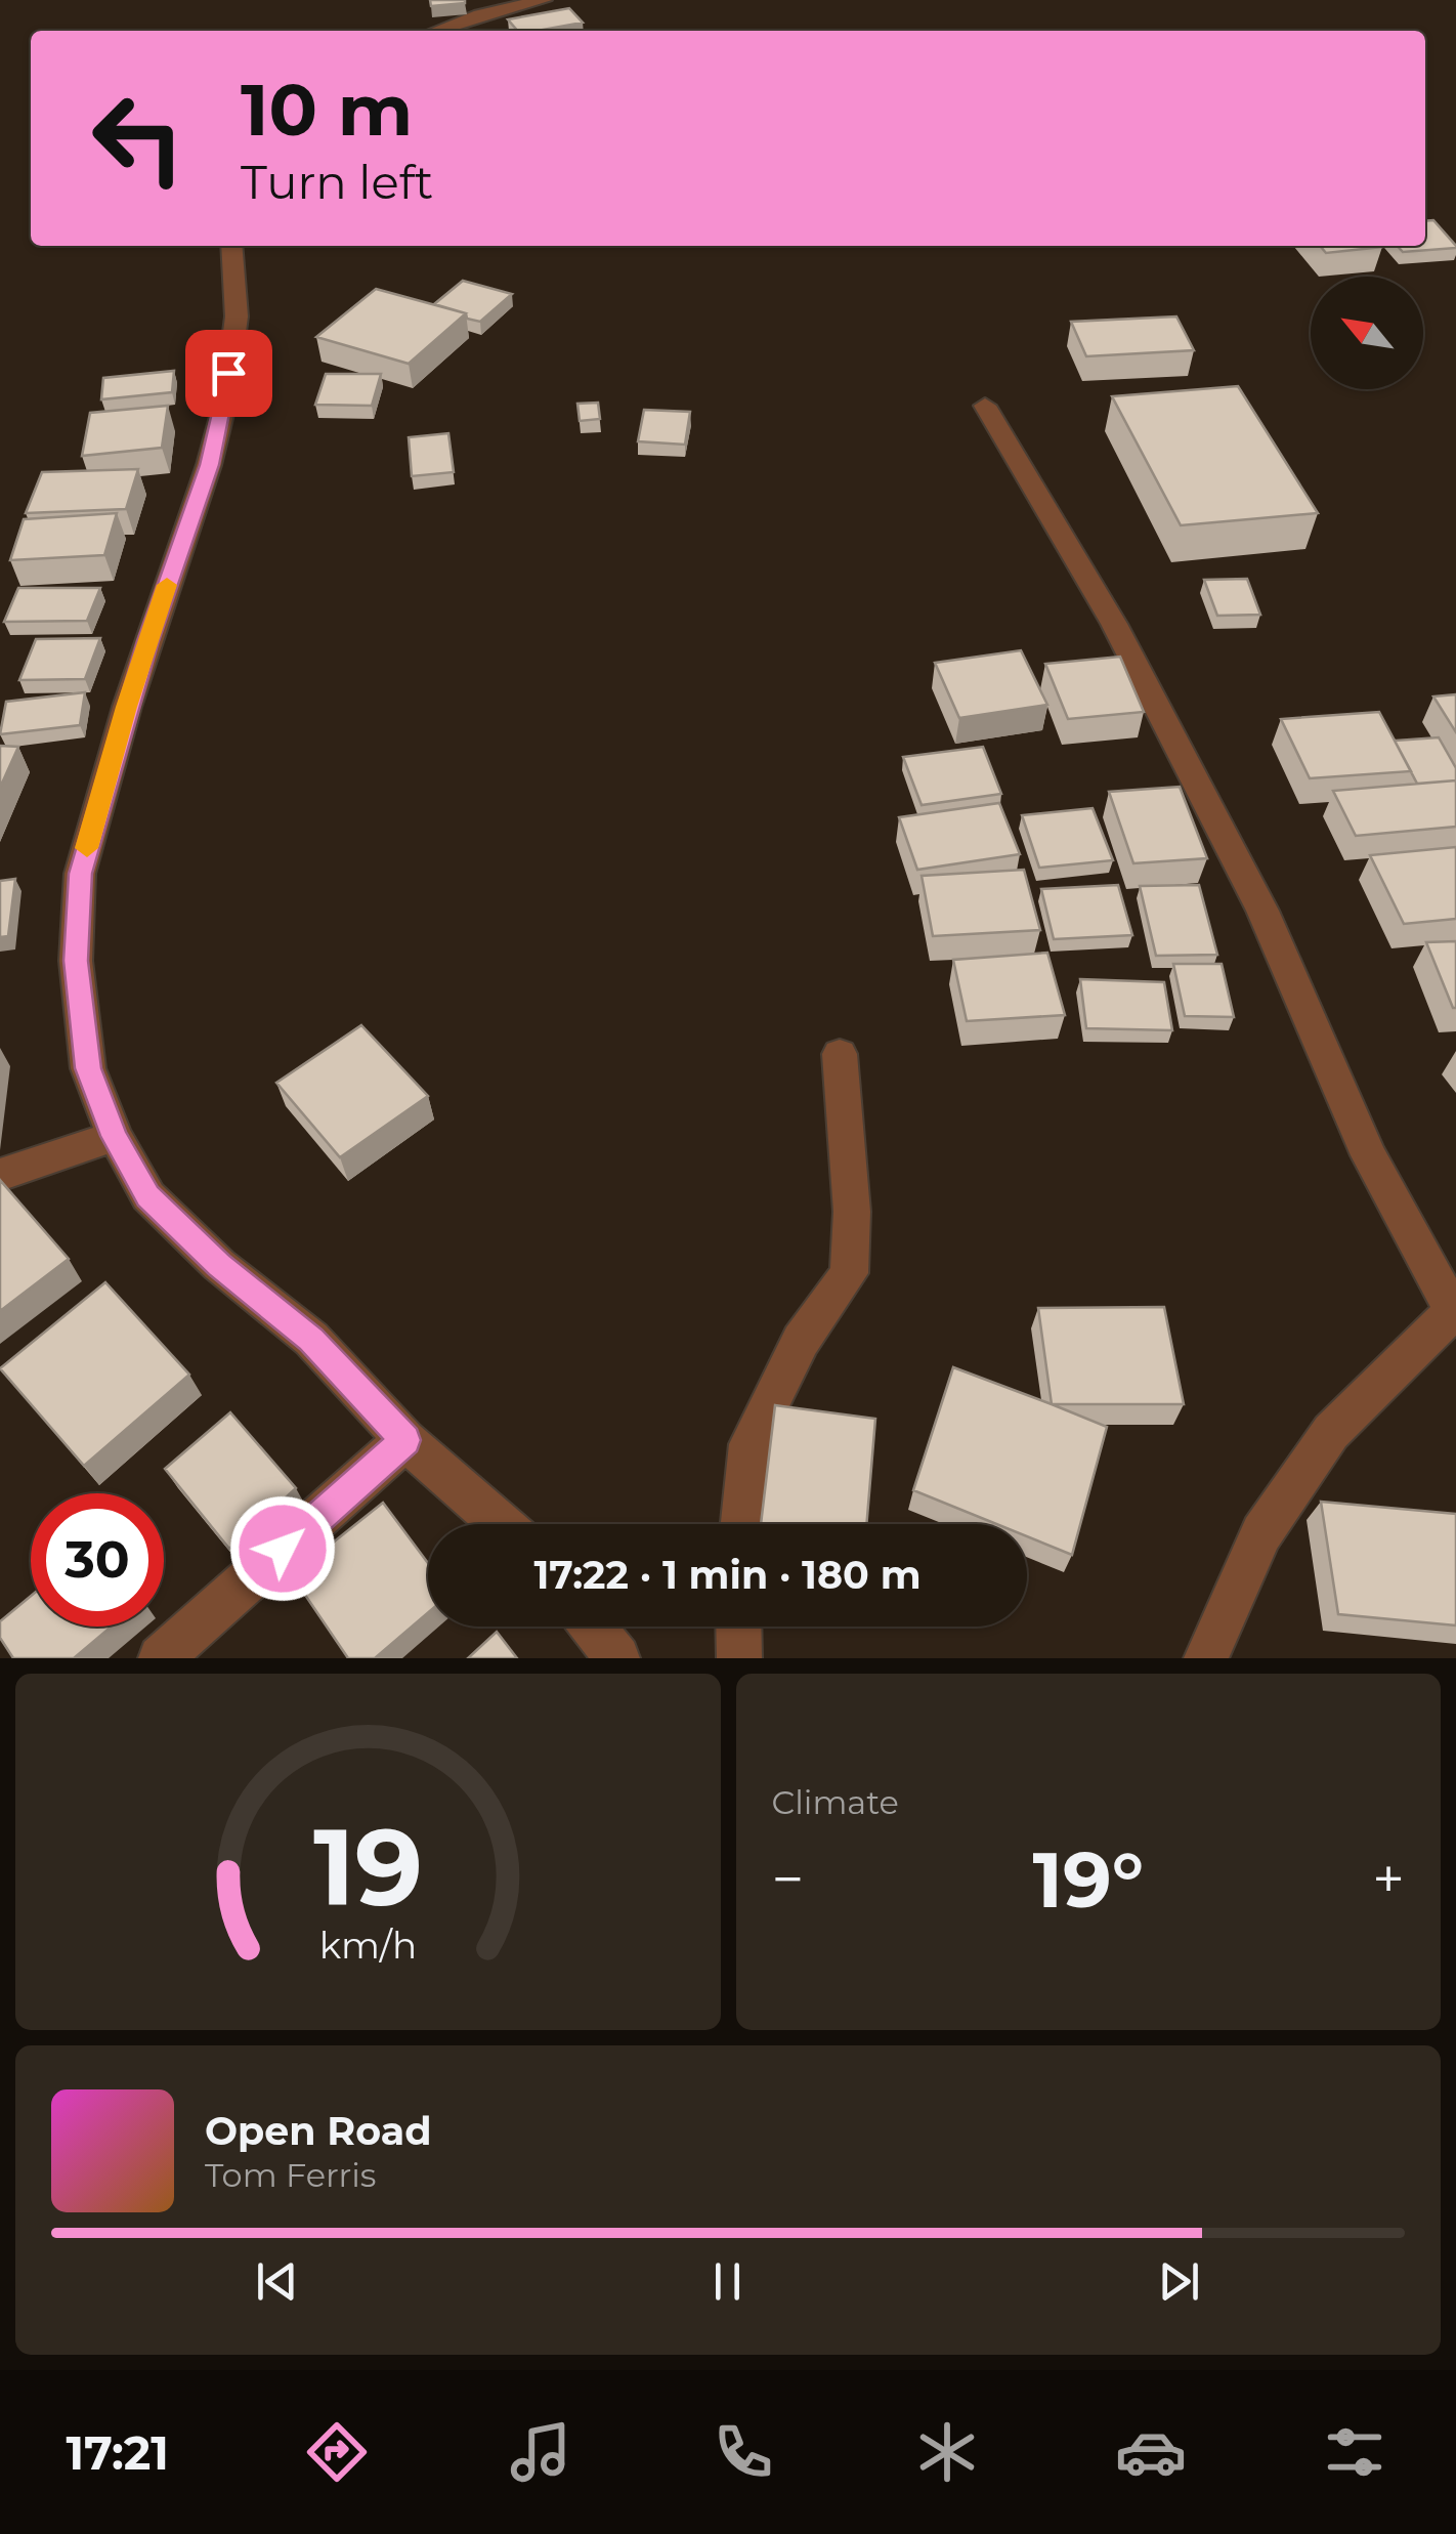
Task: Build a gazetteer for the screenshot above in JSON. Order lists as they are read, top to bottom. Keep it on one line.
{"north":"top left","page":{"turn":["10 m","Turn left"],"limit":"30","trip":"17:22 · 1 min · 180 m","tile":"Climate","heat":["−","19°","+"],"song":["Open Road","Tom Ferris"],"tabs":"17:21","gauge":["19","km/h"]}}
